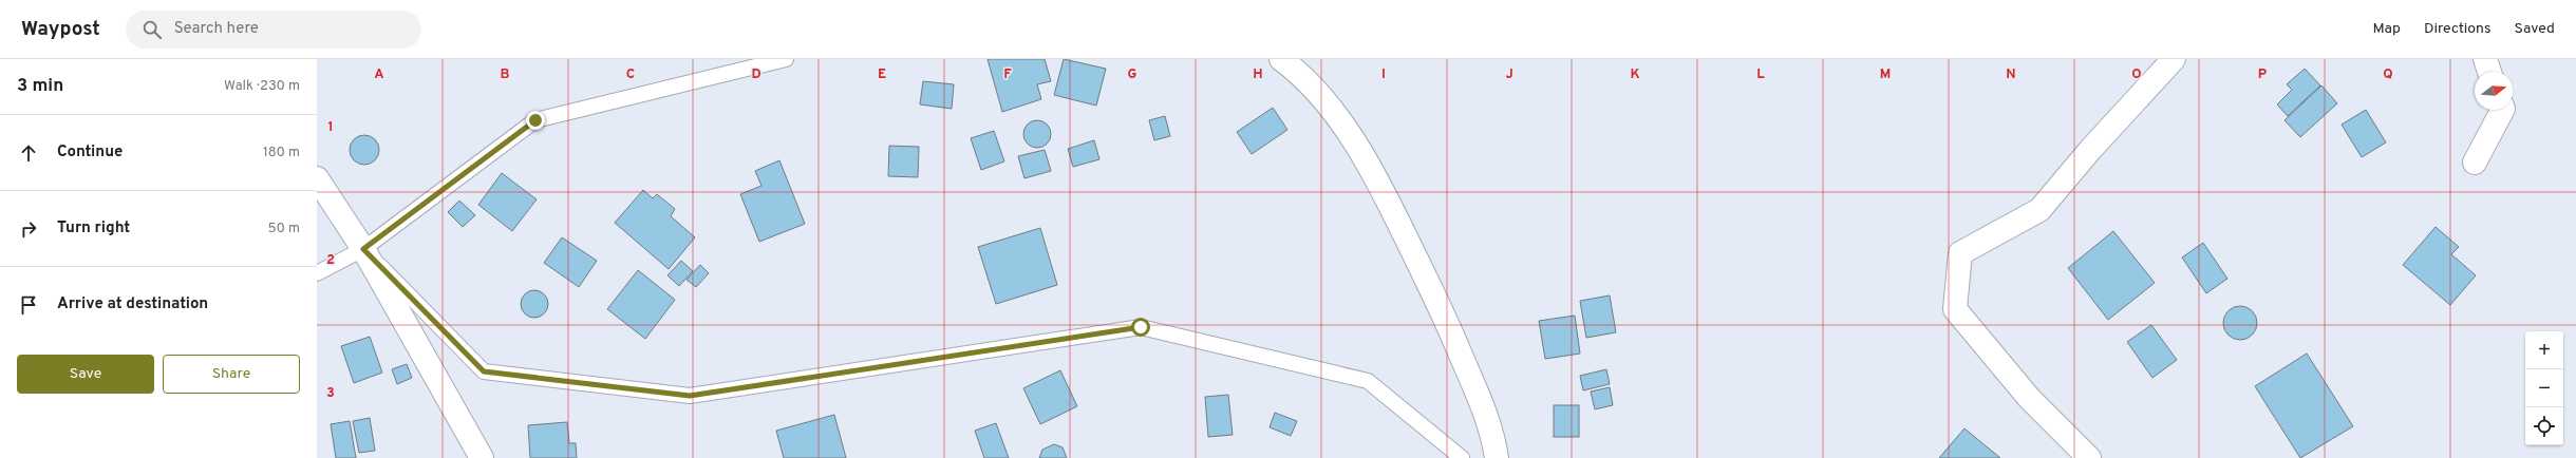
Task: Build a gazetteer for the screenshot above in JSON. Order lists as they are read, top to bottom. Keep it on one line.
{"north":"right","page":{"header":"Waypost","search":"Search here","nav":["Map","Directions","Saved"],"heading":["3 min","Walk · 230 m"],"list":[["Continue","180 m"],["Turn right","50 m"],"Arrive at destination"],"map_buttons":["+","−"],"buttons":["Save","Share"]},"grid":{"columns":["A","B","C","D","E","F","G","H","I","J","K","L","M","N","O","P","Q"],"rows":["1","2","3"]}}
